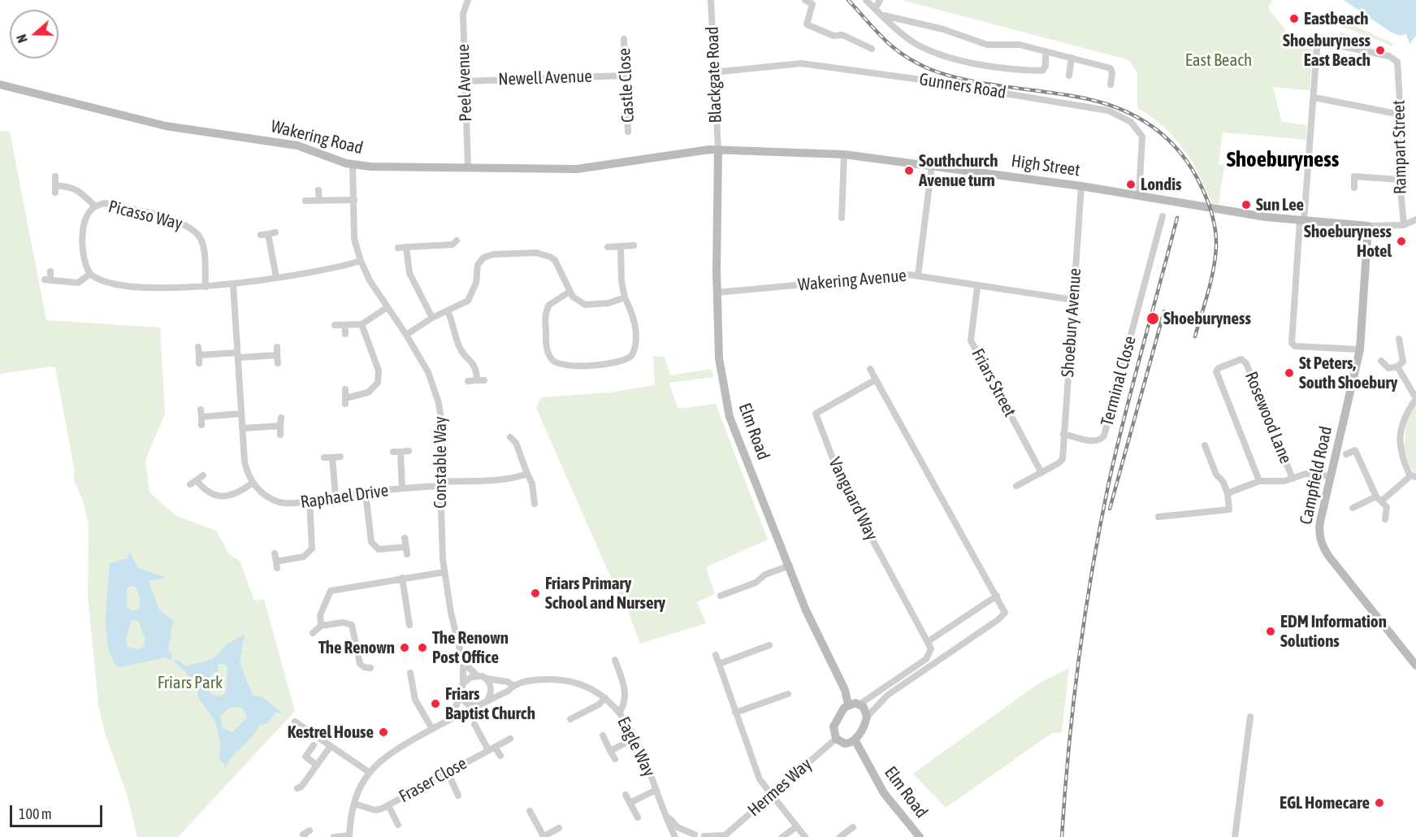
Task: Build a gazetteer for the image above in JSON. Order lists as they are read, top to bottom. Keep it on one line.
{"streets":{"street":["Blackgate Road","Newell Avenue","Peel Avenue","Castle Close","Gunners Road","Wakering Road","Rampart Street","High Street","Picasso Way","Wakering Avenue","Shoebury Avenue","Terminal Close","Friars Street","Rosewood Lane","Elm Road","Constable Way","Campfield Road","Raphael Drive","Vanguard Way","Eagle Way","Fraser Close","Hermes Way"]},"crossings":[["Blackgate Road","Gunners Road"],["Blackgate Road","Wakering Road"],["Blackgate Road","High Street"],["Blackgate Road","Elm Road"],["Newell Avenue","Peel Avenue"],["Newell Avenue","Castle Close"],["Peel Avenue","Wakering Road"],["Gunners Road","High Street"],["Wakering Road","High Street"],["Wakering Road","Elm Road"],["Wakering Road","Constable Way"],["High Street","Shoebury Avenue"],["High Street","Elm Road"],["High Street","Campfield Road"],["Wakering Avenue","Shoebury Avenue"],["Wakering Avenue","Friars Street"],["Wakering Avenue","Elm Road"],["Shoebury Avenue","Terminal Close"],["Shoebury Avenue","Friars Street"],["Rosewood Lane","Campfield Road"],["Elm Road","Hermes Way"],["Constable Way","Raphael Drive"],["Constable Way","Eagle Way"],["Eagle Way","Hermes Way"]],"districts":["Shoeburyness"],"parks":["East Beach","Friars Park"],"places":["Eastbeach","Shoeburyness East Beach","Southchurch Avenue turn","Londis","Sun Lee","Shoeburyness Hotel","Shoeburyness","St Peters, South Shoebury","Friars Primary School and Nursery","EDM Information Solutions","The Renown","The Renown Post Office","Friars Baptist Church","Kestrel House","EGL Homecare"],"scale_bar":"100 m","north":"left"}
